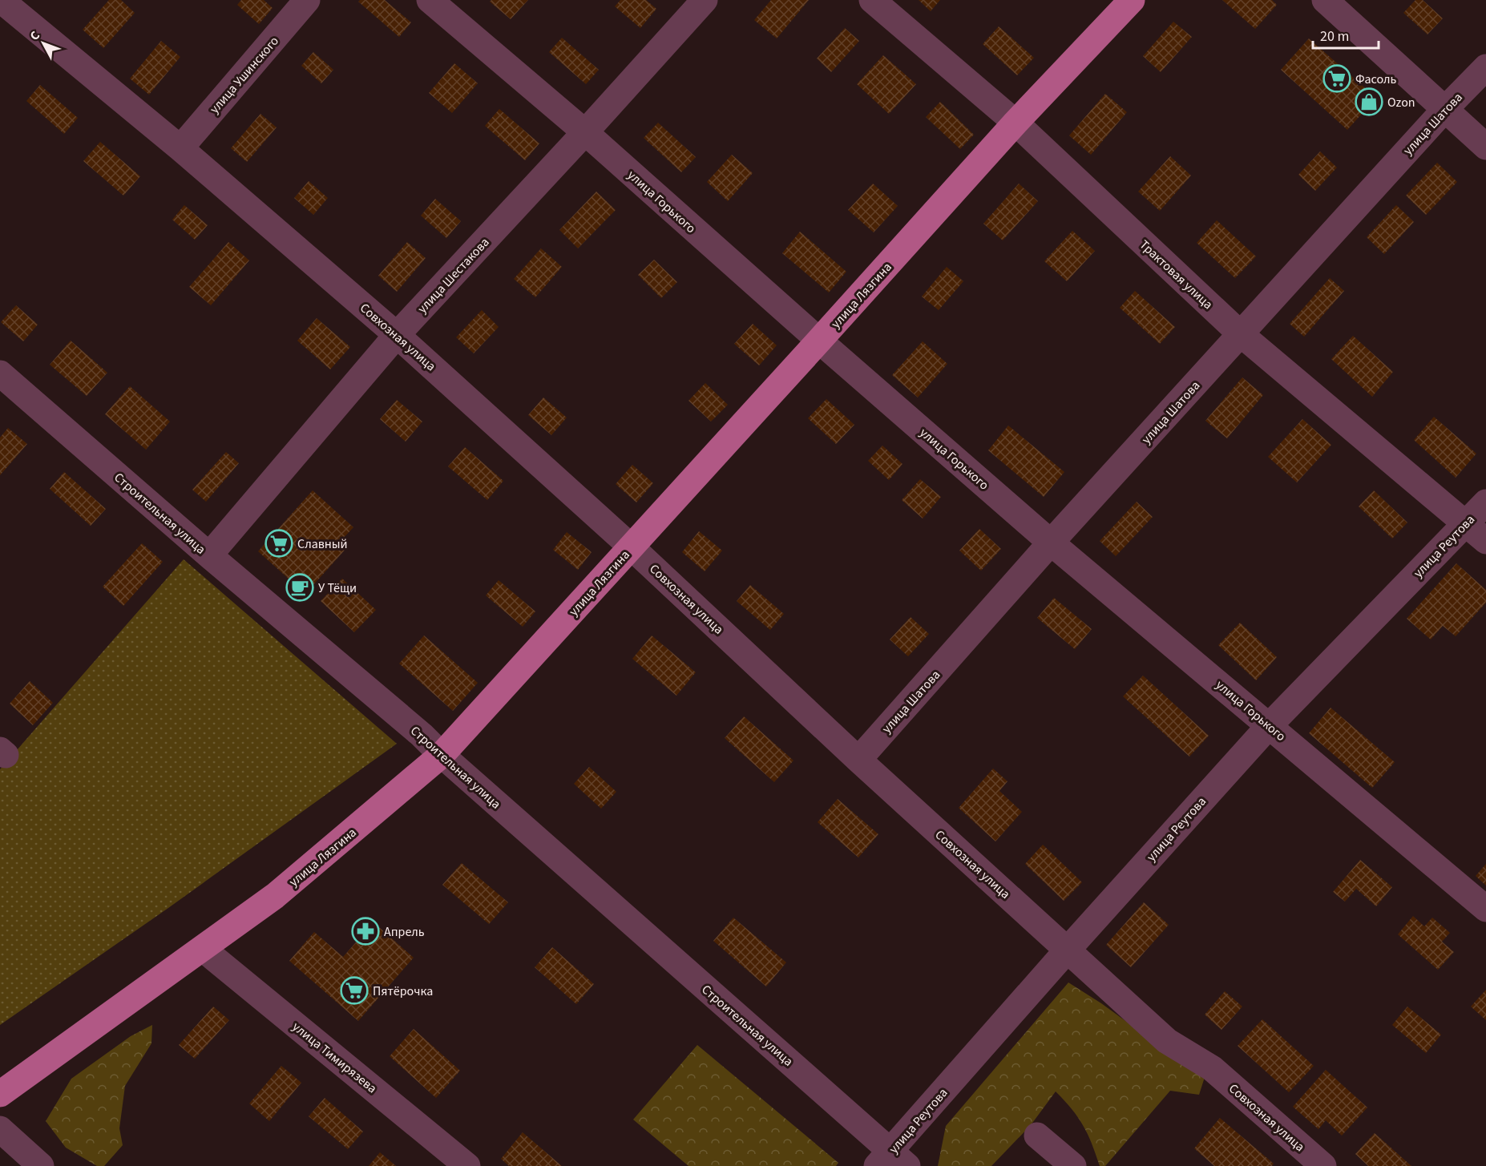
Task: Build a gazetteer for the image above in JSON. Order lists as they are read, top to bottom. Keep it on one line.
{"streets":{"main road":["улица Лязгина"],"street":["улица Ушинского","улица Шатова","улица Горького","Трактовая улица","улица Шестакова","Совхозная улица","Строительная улица","улица Реутова","улица Тимирязева"]},"crossings":[["улица Ушинского","Совхозная улица"],["улица Шатова","улица Горького"],["улица Шатова","Трактовая улица"],["улица Шатова","Совхозная улица"],["улица Горького","улица Шестакова"],["улица Горького","улица Лязгина"],["улица Горького","улица Реутова"],["Трактовая улица","улица Лязгина"],["Трактовая улица","улица Реутова"],["улица Шестакова","Совхозная улица"],["улица Шестакова","Строительная улица"],["улица Лязгина","Совхозная улица"],["улица Лязгина","Строительная улица"],["улица Лязгина","улица Тимирязева"],["Совхозная улица","улица Реутова"],["Строительная улица","улица Реутова"]],"places":{"supermarket":["Фасоль","Славный","Пятёрочка"],"shop":["Ozon"],"cafe":["У Тёщи"],"pharmacy":["Апрель"]},"scale_bar":"20 m","north":"top left"}
